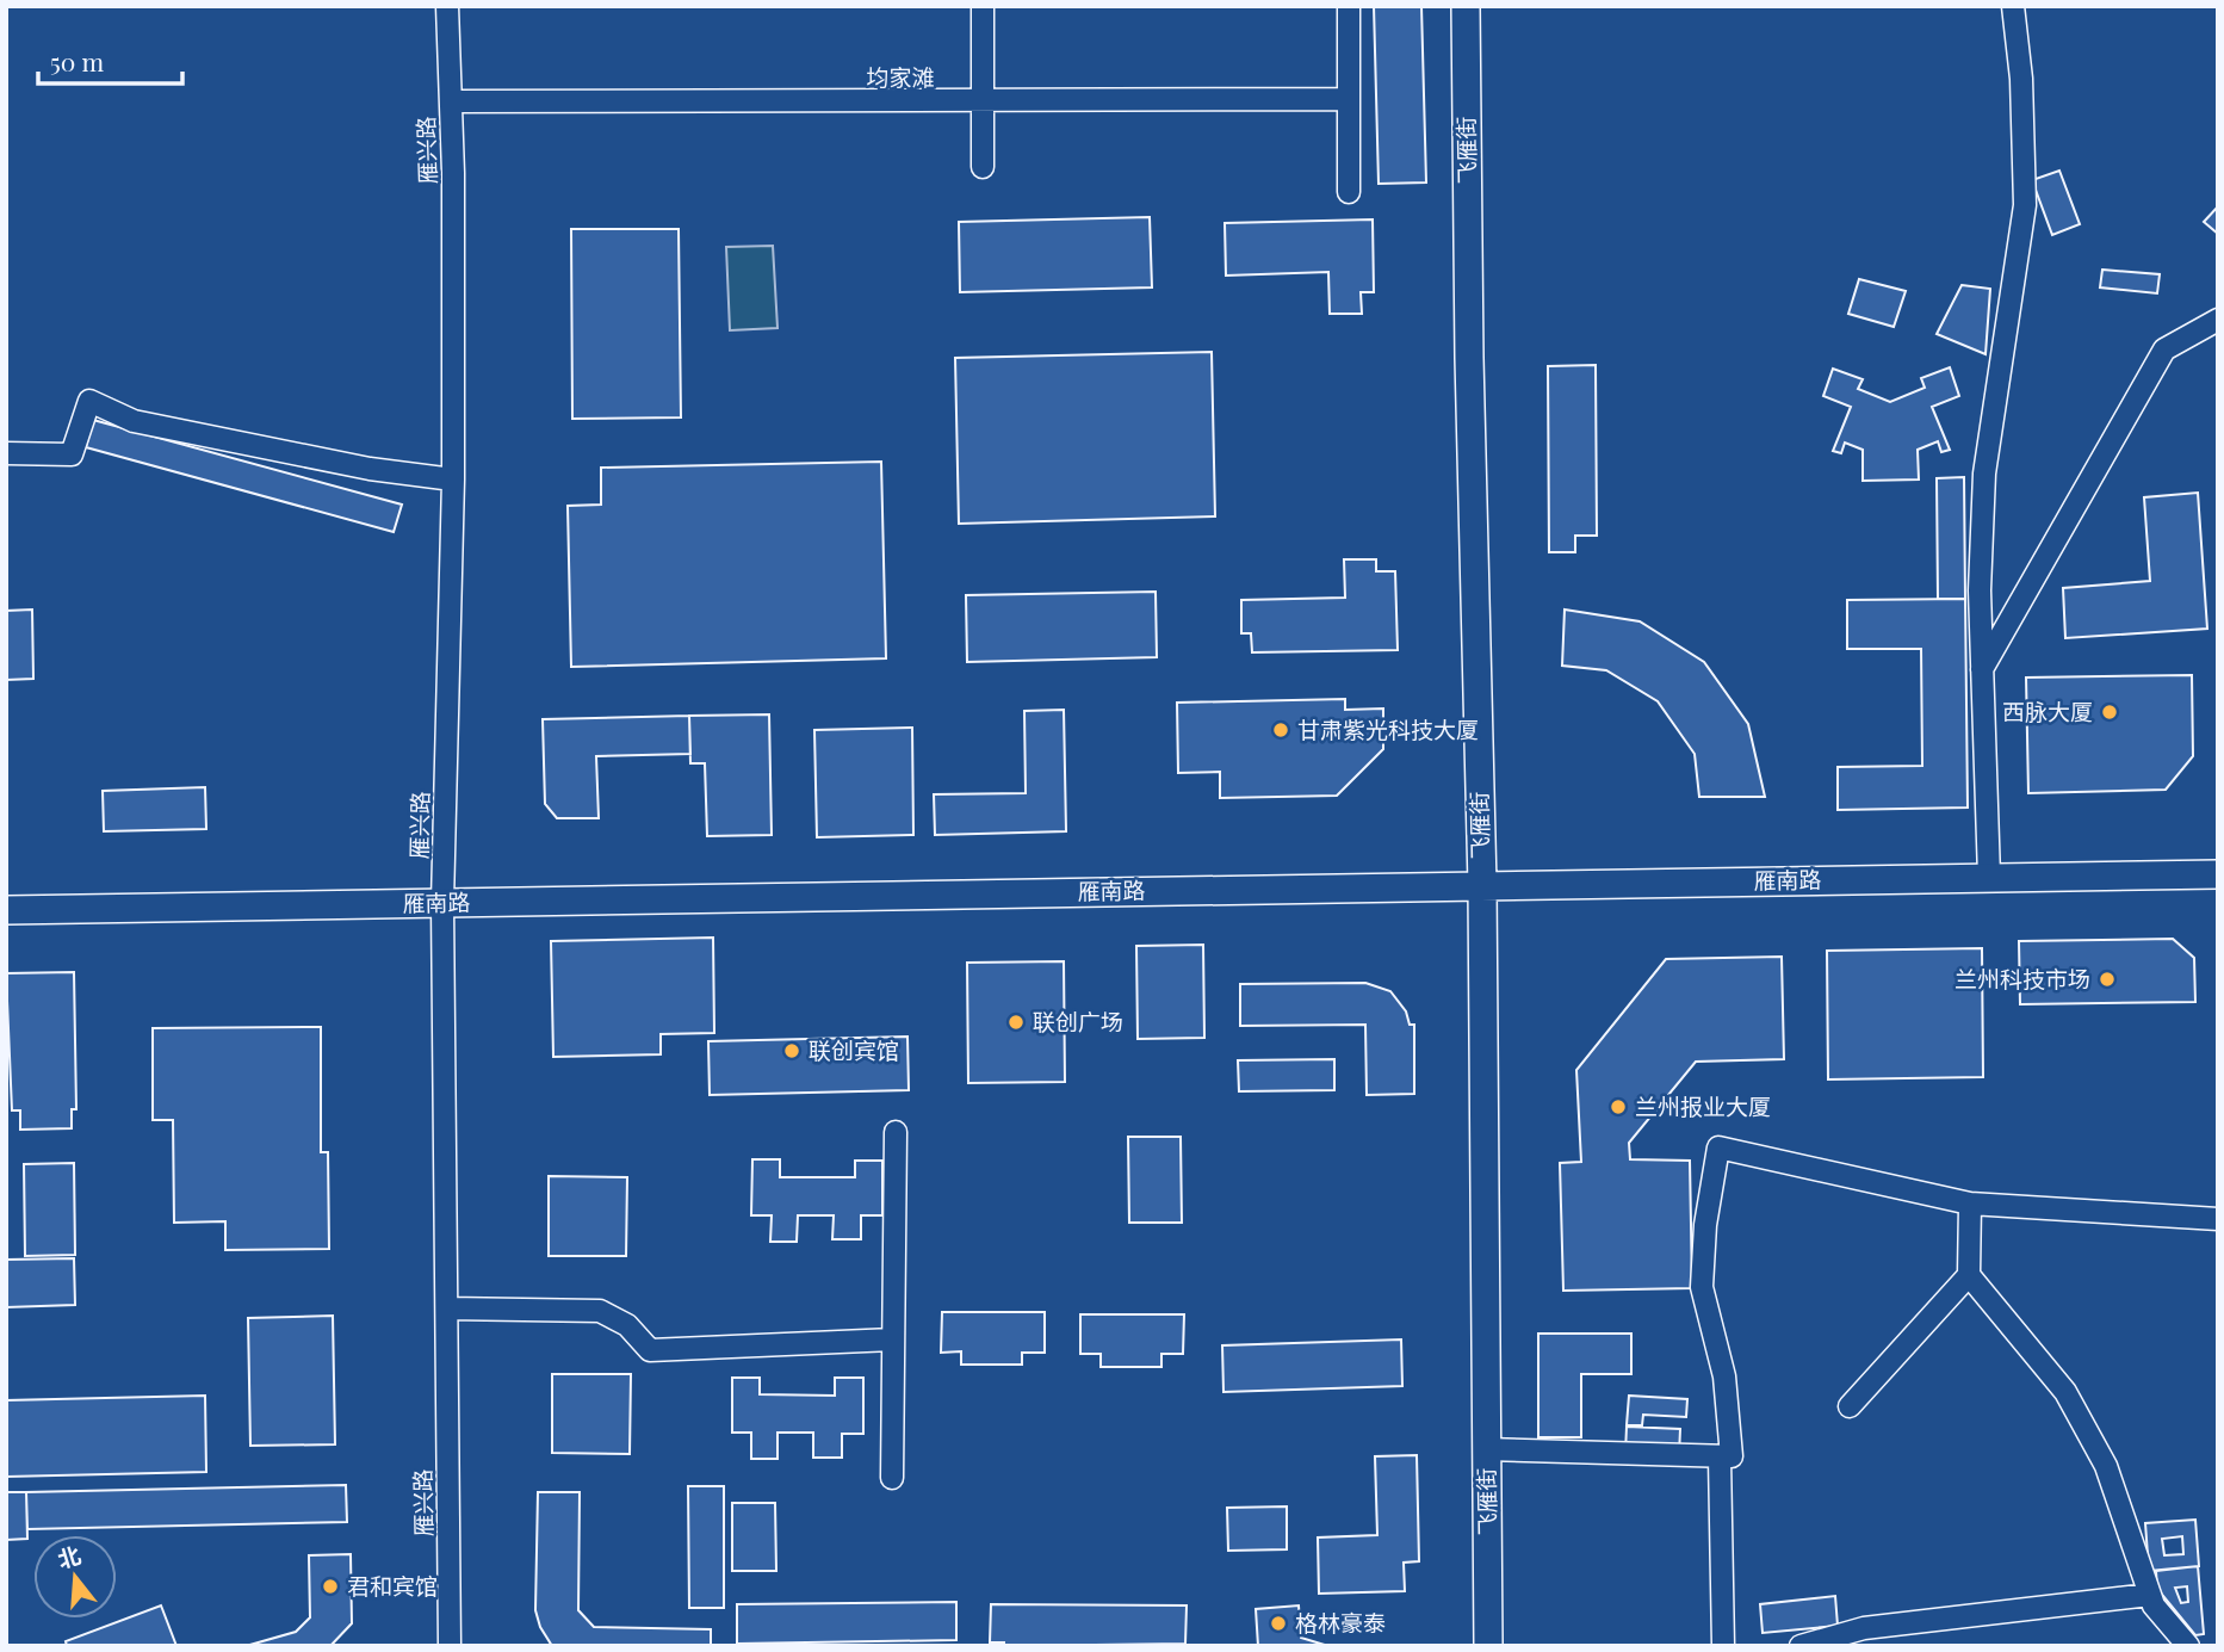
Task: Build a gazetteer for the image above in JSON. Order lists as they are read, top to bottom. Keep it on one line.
{"streets":{"main road":["飞雁街","雁南路"],"street":["均家滩","雁兴路"]},"crossings":[["均家滩","雁兴路"],["雁兴路","雁南路"],["飞雁街","雁南路"]],"places":["西脉大厦","甘肃紫光科技大厦","兰州科技市场","联创广场","联创宾馆","兰州报业大厦","君和宾馆","格林豪泰"],"scale_bar":"50 m","north":"top"}
